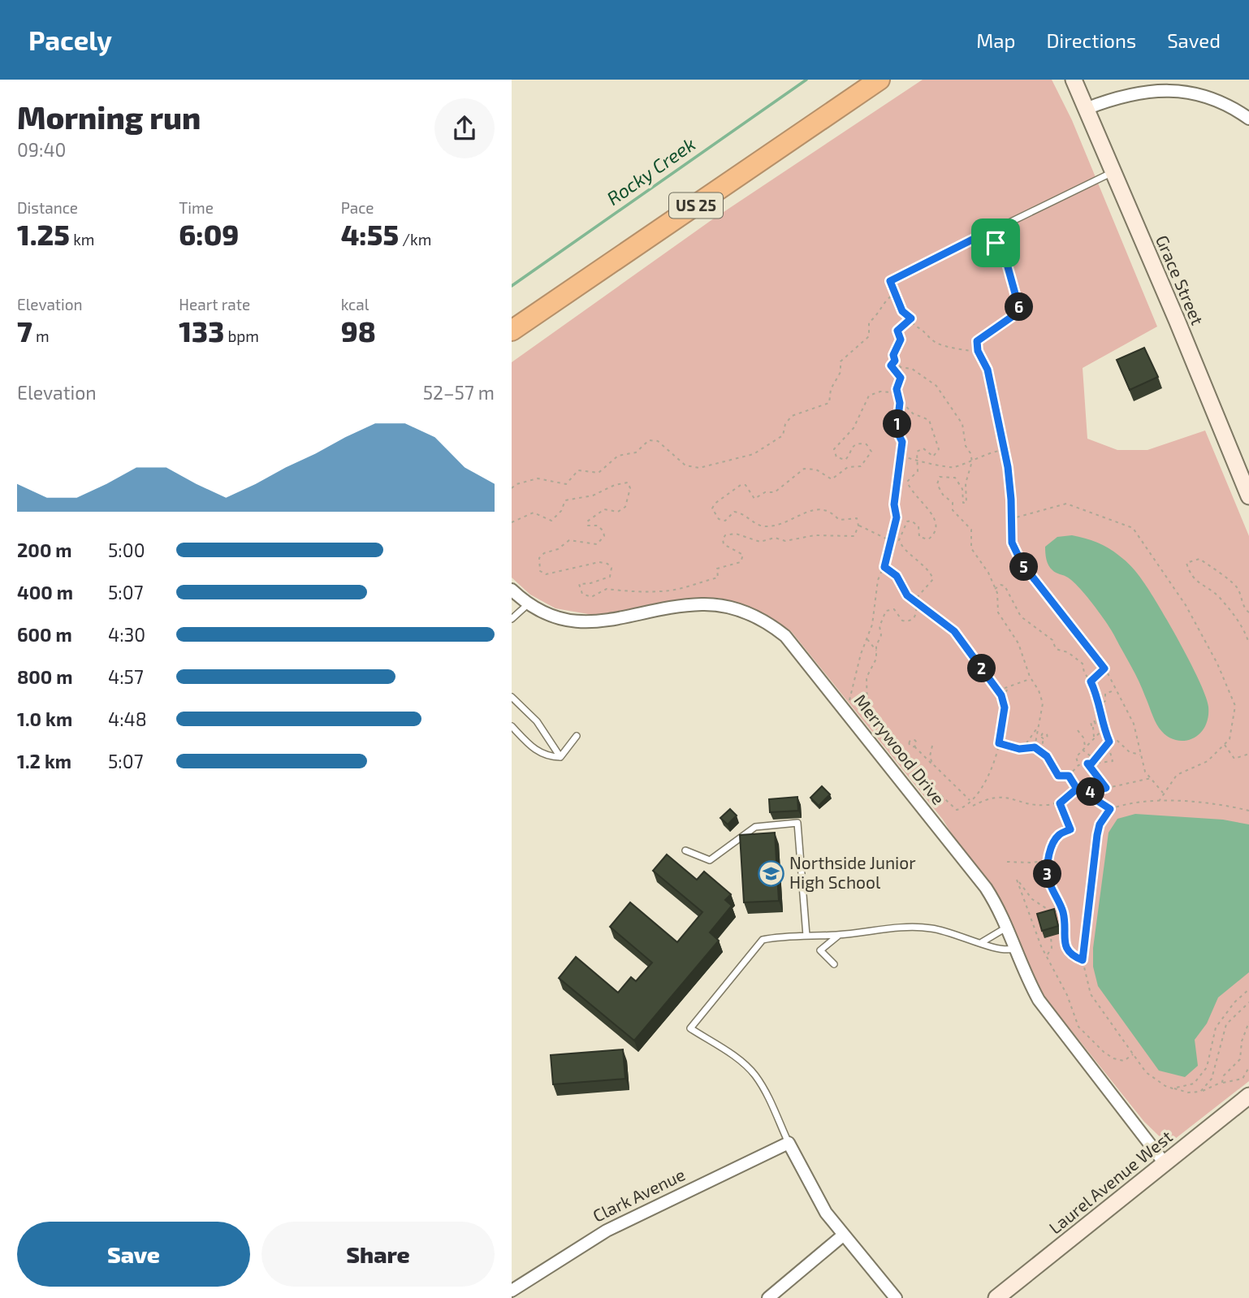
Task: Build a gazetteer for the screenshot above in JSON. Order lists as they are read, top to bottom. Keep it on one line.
{"streets":{"highway":["US 25"],"main road":["Grace Street","Laurel Avenue West"],"street":["Merrywood Drive","Clark Avenue"]},"crossings":[["Merrywood Drive","Laurel Avenue West"]],"water":["Rocky Creek"],"places":{"school or university":["Northside Junior High School"]},"page":{"header":"Pacely","nav":["Map","Directions","Saved"],"heading":["Morning run","09:40"],"stats":[["Distance","1.25 km"],["Time","6:09"],["Pace","4:55 /km"],["Elevation","7 m"],["Heart rate","133 bpm"],["kcal","98"]],"pins":["6","1","5","2","4","3"],"chart":["Elevation","52–57 m"],"list":[{"name":"200 m","note":"5:00"},{"name":"400 m","note":"5:07"},{"name":"600 m","note":"4:30"},{"name":"800 m","note":"4:57"},{"name":"1.0 km","note":"4:48"},{"name":"1.2 km","note":"5:07"}],"buttons":["Save","Share"]}}
